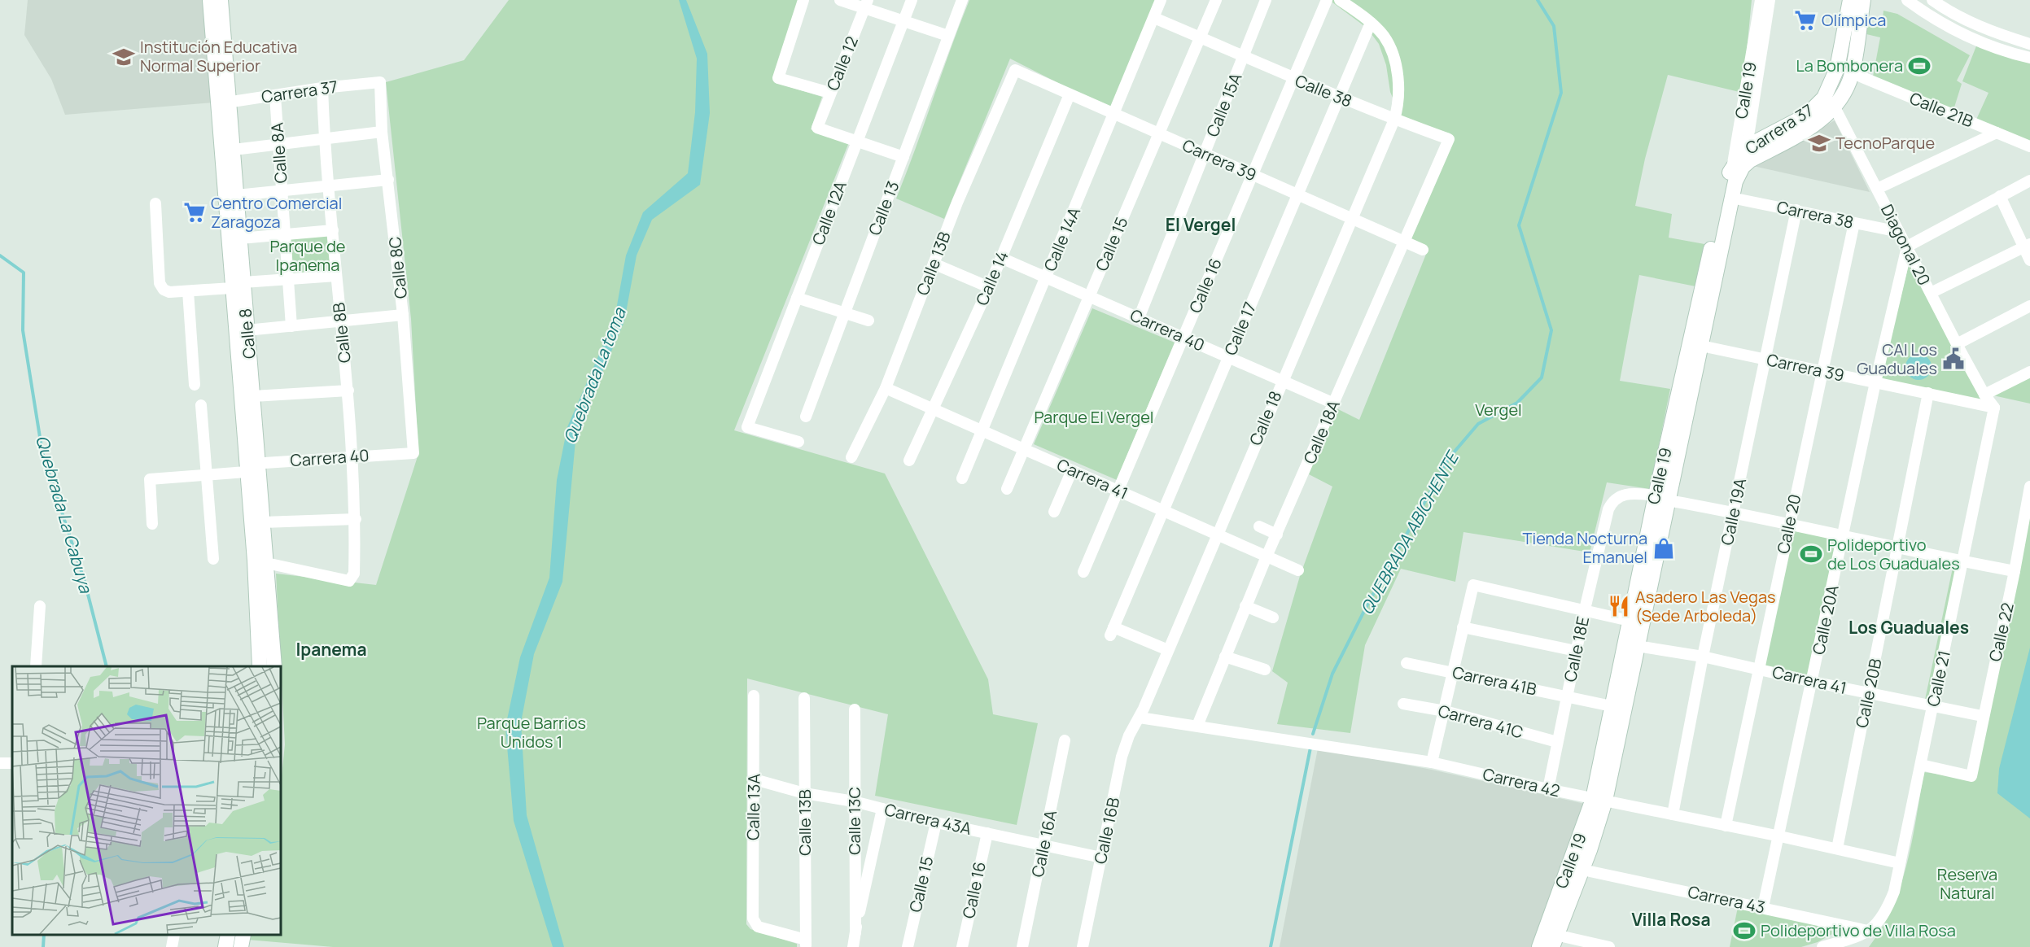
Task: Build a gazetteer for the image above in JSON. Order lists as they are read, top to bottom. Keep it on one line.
{"streets":{"main road":["Calle 19","Carrera 37","Calle 8"],"street":["Calle 12","Calle 38","Calle 15A","Calle 21B","Calle 8A","Carrera 39","Calle 13","Calle 12A","Carrera 38","Calle 14A","Calle 15","Diagonal 20","Calle 13B","Calle 8C","Calle 14","Calle 16","Calle 17","Carrera 40","Calle 8B","Calle 18","Calle 18A","Carrera 41","Calle 19A","Calle 20","Calle 20A","Calle 22","Calle 18E","Calle 21","Carrera 41B","Calle 20B","Carrera 41C","Carrera 42","Calle 13A","Carrera 43A","Calle 13C","Calle 16B","Calle 16A","Carrera 43"]},"crossings":[["Calle 12","Calle 12A"],["Calle 19","Carrera 37"],["Calle 19","Carrera 39"],["Calle 19","Carrera 38"],["Calle 19","Carrera 41"],["Calle 19","Calle 18E"],["Calle 19","Carrera 41B"],["Calle 19","Carrera 42"],["Calle 19","Carrera 43"],["Calle 38","Calle 15A"],["Calle 38","Calle 14A"],["Calle 38","Calle 15"],["Calle 38","Calle 16"],["Calle 38","Calle 17"],["Calle 38","Calle 18"],["Calle 38","Calle 18A"],["Carrera 37","Calle 21B"],["Carrera 37","Calle 8A"],["Carrera 37","Diagonal 20"],["Carrera 37","Calle 8C"],["Carrera 37","Calle 8B"],["Carrera 37","Calle 8"],["Calle 15A","Carrera 39"],["Calle 15A","Carrera 40"],["Carrera 39","Calle 14A"],["Carrera 39","Calle 15"],["Carrera 39","Calle 13B"],["Carrera 39","Calle 14"],["Carrera 39","Calle 16"],["Carrera 39","Calle 17"],["Carrera 39","Calle 18"],["Carrera 39","Calle 18A"],["Carrera 39","Calle 19A"],["Carrera 39","Calle 20"],["Carrera 39","Calle 20A"],["Carrera 39","Calle 21"],["Carrera 39","Calle 20B"],["Carrera 38","Diagonal 20"],["Carrera 38","Calle 19A"],["Carrera 38","Calle 20"],["Calle 14A","Carrera 40"],["Calle 14A","Carrera 41"],["Calle 15","Carrera 40"],["Calle 15","Carrera 41"],["Calle 15","Carrera 43A"],["Diagonal 20","Calle 20A"],["Calle 13B","Carrera 41"],["Calle 13B","Calle 13A"],["Calle 13B","Carrera 43A"],["Calle 8C","Carrera 40"],["Calle 14","Carrera 40"],["Calle 14","Carrera 41"],["Calle 16","Carrera 40"],["Calle 16","Carrera 41"],["Calle 16","Carrera 43A"],["Calle 17","Carrera 40"],["Calle 17","Calle 18"],["Calle 17","Carrera 41"],["Carrera 40","Calle 8B"],["Carrera 40","Calle 8"],["Carrera 40","Calle 18"],["Carrera 40","Calle 18A"],["Calle 8B","Calle 8"],["Calle 18","Carrera 41"],["Calle 18","Carrera 42"],["Calle 18","Calle 16B"],["Calle 18A","Carrera 41"],["Calle 18A","Carrera 42"],["Carrera 41","Calle 19A"],["Carrera 41","Calle 20"],["Carrera 41","Calle 20A"],["Carrera 41","Calle 22"],["Carrera 41","Calle 21"],["Carrera 41","Calle 20B"],["Calle 19A","Carrera 42"],["Calle 20","Carrera 42"],["Calle 20A","Carrera 42"],["Calle 20A","Carrera 43"],["Calle 22","Calle 21"],["Calle 18E","Carrera 41B"],["Calle 18E","Carrera 41C"],["Calle 18E","Carrera 42"],["Calle 21","Carrera 42"],["Calle 20B","Carrera 42"],["Carrera 42","Calle 16B"],["Calle 13A","Carrera 43A"],["Carrera 43A","Calle 13C"],["Carrera 43A","Calle 16B"],["Carrera 43A","Calle 16A"]],"districts":["El Vergel","Los Guaduales","Ipanema","Villa Rosa"],"water":["Quebrada La toma","Quebrada La Cabuya","QUEBRADA ABICHENTE"],"parks":["Parque de Ipanema","Vergel","Parque El Vergel","Parque Barrios Unidos 1","Reserva Natural"],"places":{"supermarket":["Olímpica","Centro Comercial Zaragoza"],"school or university":["Institución Educativa Normal Superior","TecnoParque"],"sports":["La Bombonera","Polideportivo de Los Guaduales","Polideportivo de Villa Rosa"],"public building":["CAI Los Guaduales"],"shop":["Tienda Nocturna Emanuel"],"restaurant":["Asadero Las Vegas (Sede Arboleda)"]}}
